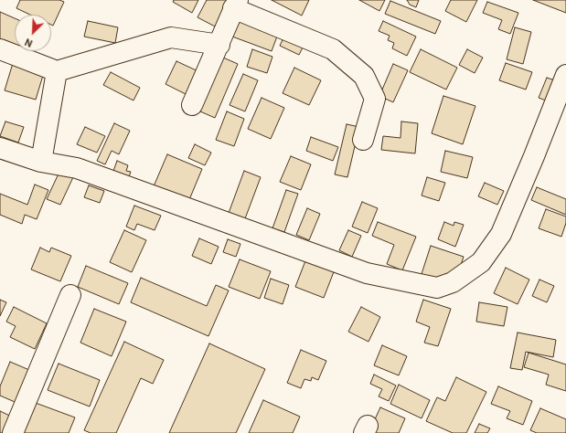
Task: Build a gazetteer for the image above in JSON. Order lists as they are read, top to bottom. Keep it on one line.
{"north":"bottom left"}
